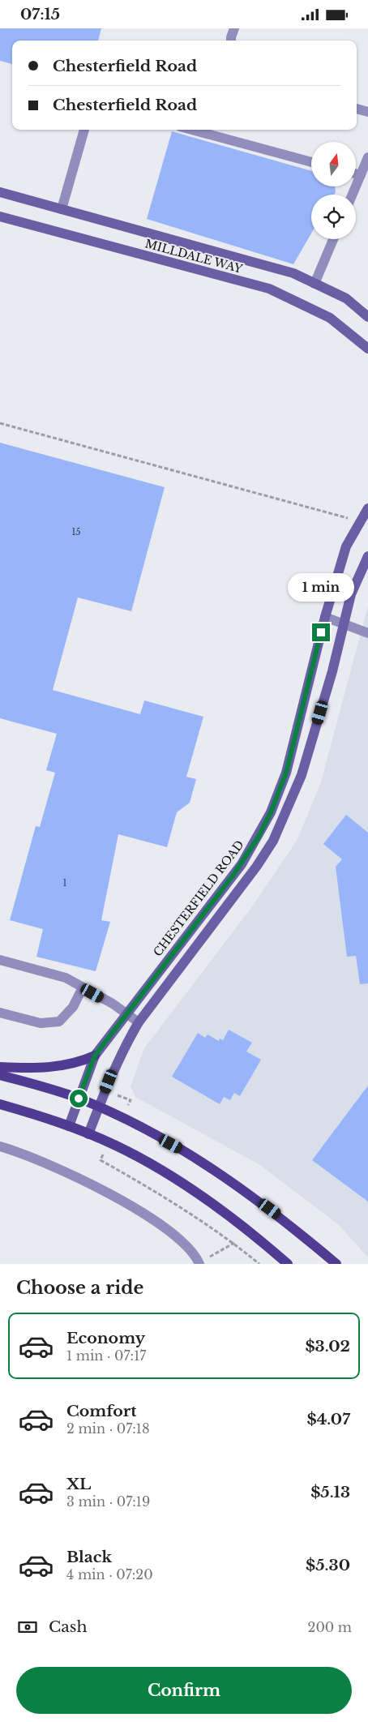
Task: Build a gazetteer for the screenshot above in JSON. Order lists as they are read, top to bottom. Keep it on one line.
{"streets":{"street":["MILLDALE WAY","CHESTERFIELD ROAD"]},"house_numbers":["15","1"],"north":"top","page":{"status":"07:15","banner":["Chesterfield Road","Chesterfield Road"],"bubble":"1 min","heading":"Choose a ride","list":[{"name":"Economy","note":"1 min · 07:17","value":"$3.02"},{"name":"Comfort","note":"2 min · 07:18","value":"$4.07"},{"name":"XL","note":"3 min · 07:19","value":"$5.13"},{"name":"Black","note":"4 min · 07:20","value":"$5.30"}],"pay":["Cash","200 m"],"buttons":"Confirm"}}
